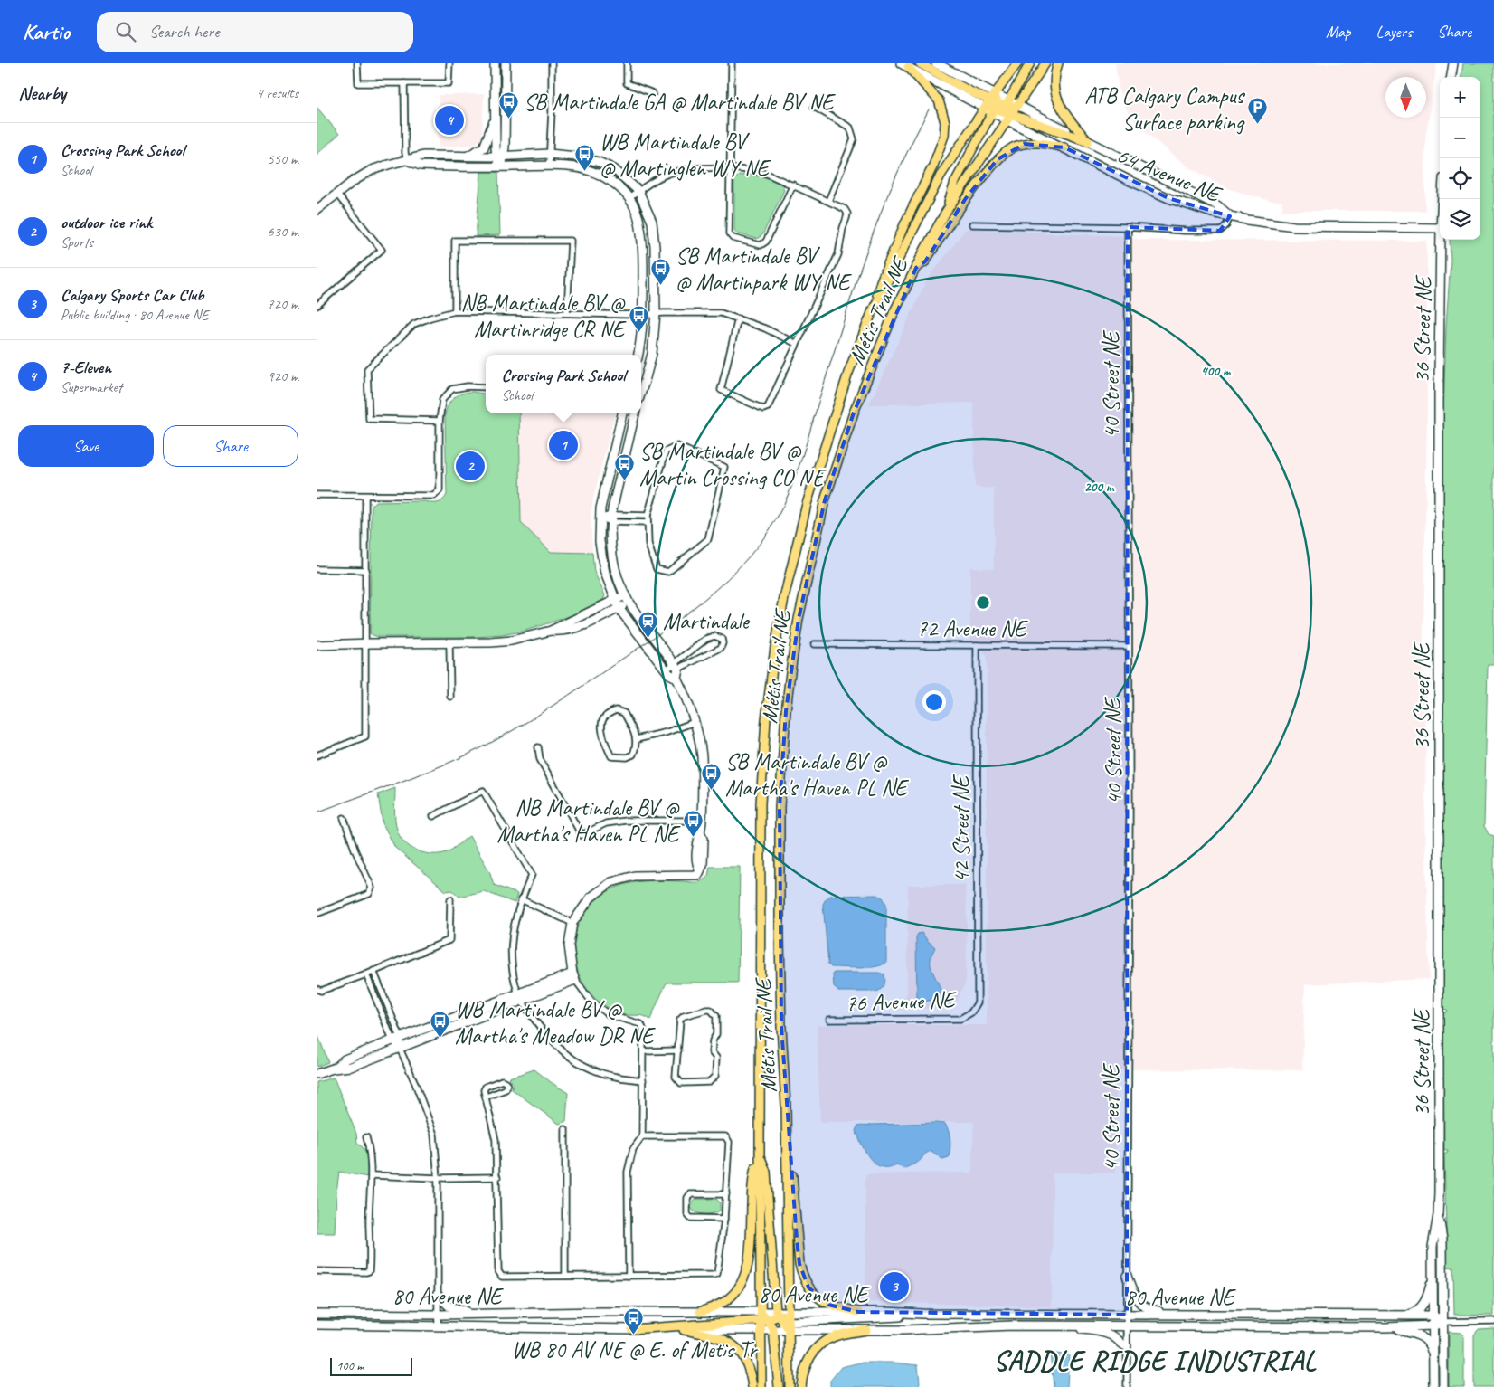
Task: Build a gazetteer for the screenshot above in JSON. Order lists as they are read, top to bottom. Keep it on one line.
{"streets":{"main road":["Métis Trail NE"],"street":["64 Avenue NE","36 Street NE","40 Street NE","72 Avenue NE","42 Street NE","76 Avenue NE","80 Avenue NE"]},"crossings":[["64 Avenue NE","Métis Trail NE"],["Métis Trail NE","80 Avenue NE"],["36 Street NE","80 Avenue NE"],["40 Street NE","72 Avenue NE"],["40 Street NE","80 Avenue NE"],["72 Avenue NE","42 Street NE"],["42 Street NE","76 Avenue NE"]],"districts":["SADDLE RIDGE INDUSTRIAL"],"places":{"bus stop":["SB Martindale GA @ Martindale BV NE","WB Martindale BV @ Martinglen WY NE","SB Martindale BV @ Martinpark WY NE","NB Martindale BV @ Martinridge CR NE","SB Martindale BV @ Martin Crossing CO NE","SB Martindale BV @ Martha's Haven PL NE","NB Martindale BV @ Martha's Haven PL NE","WB Martindale BV @ Martha's Meadow DR NE","WB 80 AV NE @ E. of Metis Tr"],"parking":["ATB Calgary Campus Surface parking"],"station":["Martindale"]},"scale_bar":"100 m","north":"bottom","page":{"header":"Kartio","search":"Search here","nav":["Map","Layers","Share"],"heading":["Nearby","4 results"],"map_buttons":["+","−"],"pins":["4","1","2","3"],"list":[{"mark":"1","name":"Crossing Park School","note":"School","value":"550 m"},{"mark":"2","name":"outdoor ice rink","note":"Sports","value":"630 m"},{"mark":"3","name":"Calgary Sports Car Club","note":"Public building · 80 Avenue NE","value":"720 m"},{"mark":"4","name":"7-Eleven","note":"Supermarket","value":"920 m"}],"popup":["Crossing Park School","School"],"buttons":["Save","Share"],"scale":"100 m"},"rings":["400 m","200 m"]}
